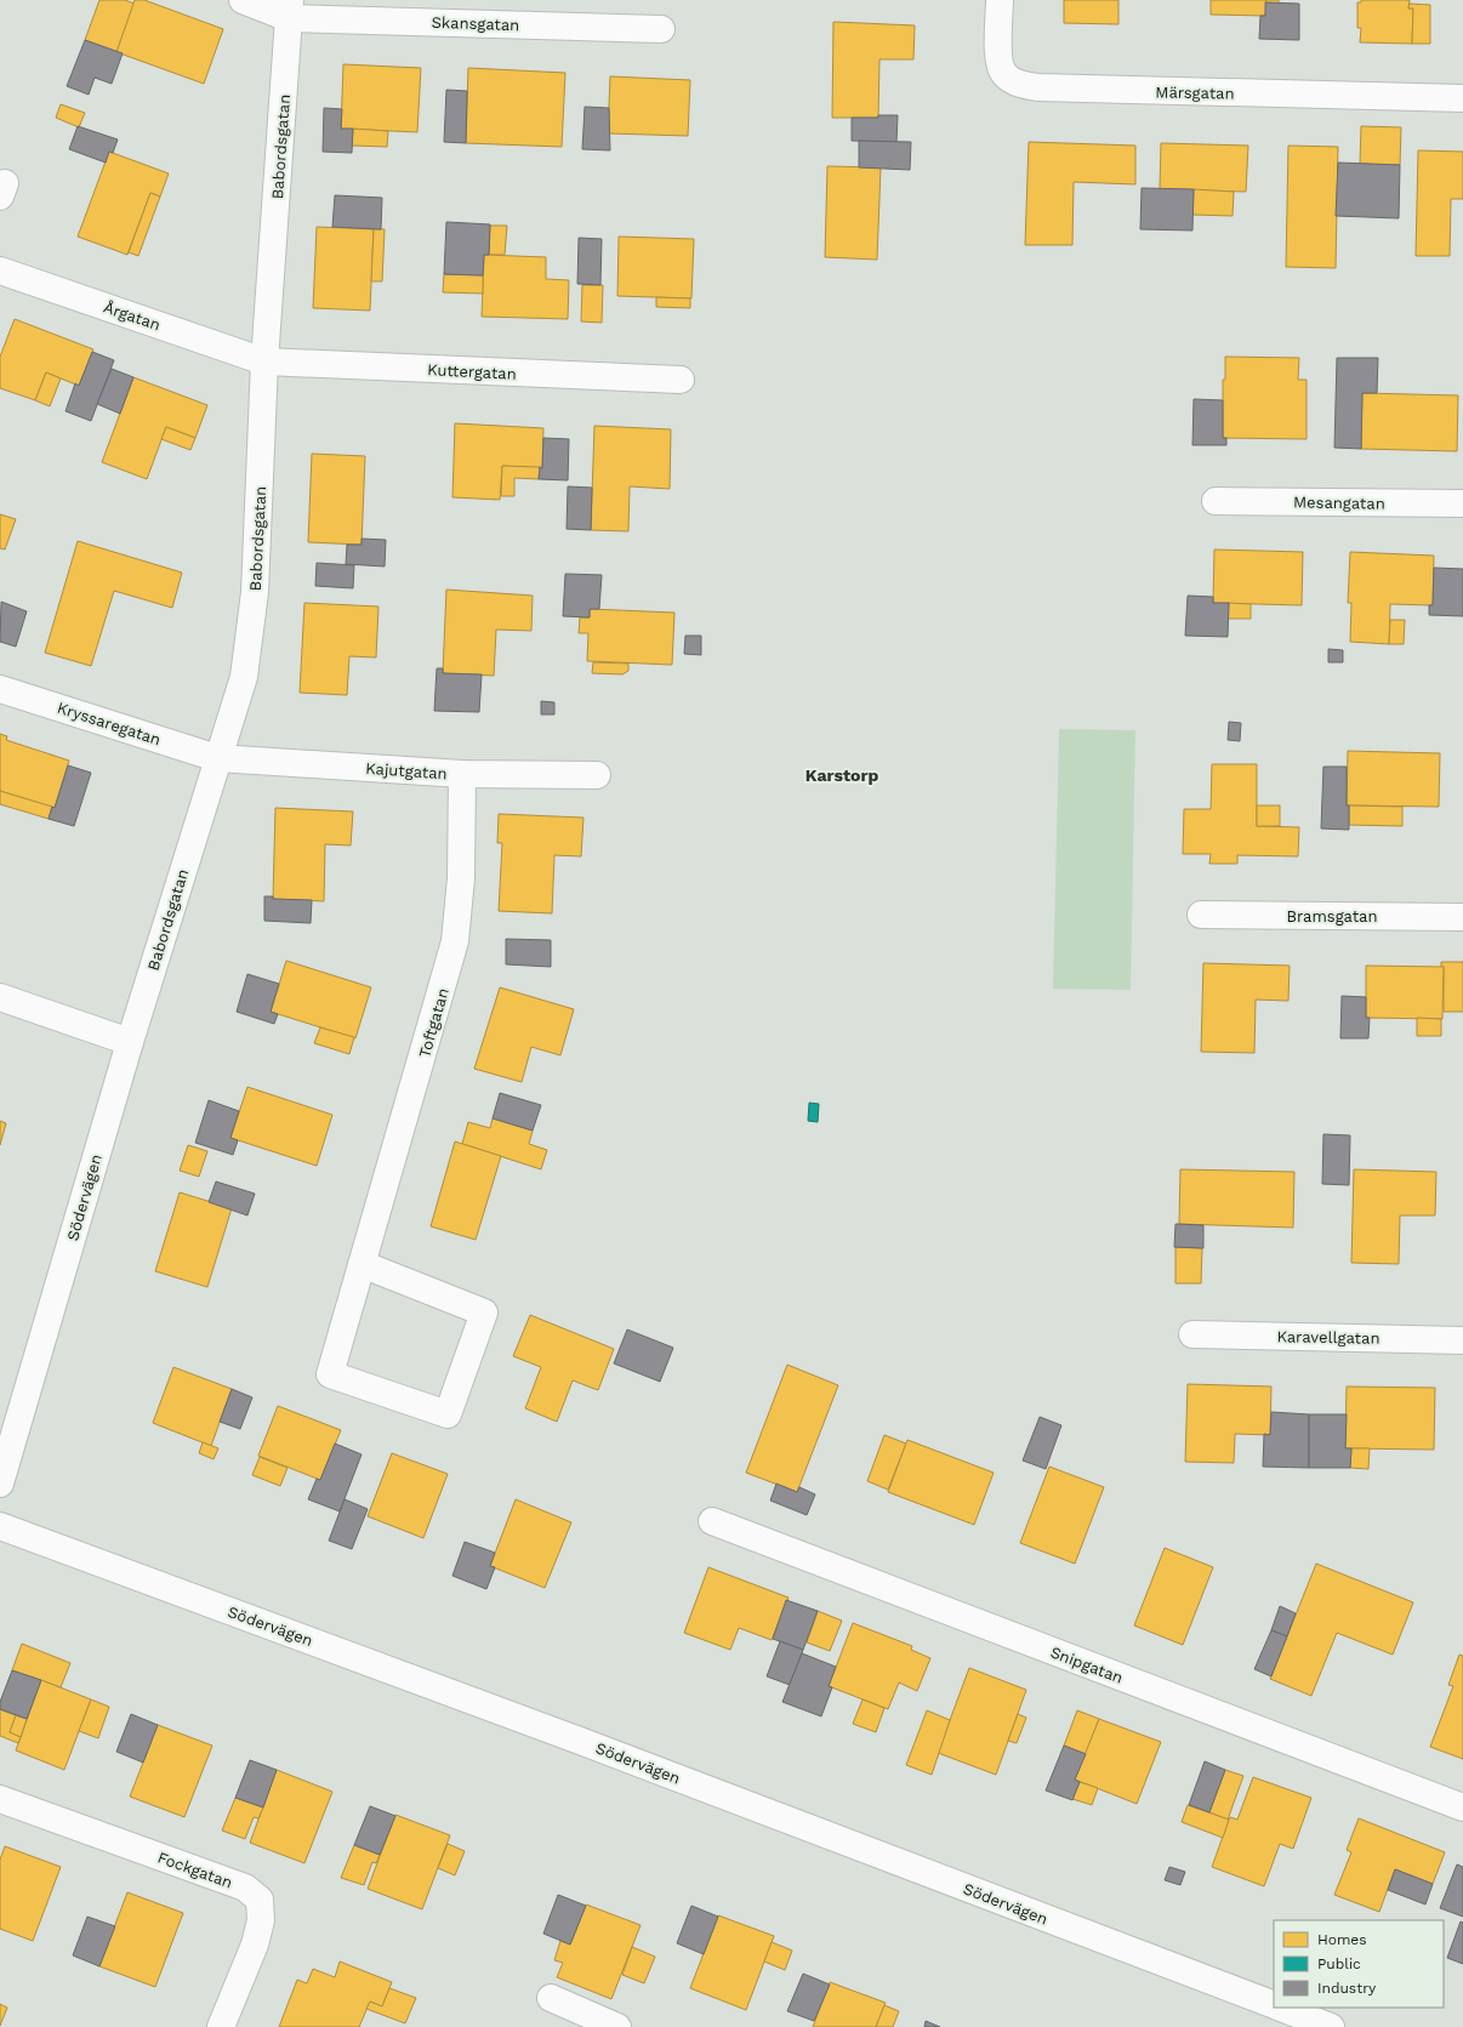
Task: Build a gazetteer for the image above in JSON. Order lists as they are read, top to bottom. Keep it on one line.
{"streets":{"street":["Skansgatan","Märsgatan","Babordsgatan","Årgatan","Kuttergatan","Mesangatan","Kryssaregatan","Kajutgatan","Bramsgatan","Toftgatan","Södervägen","Karavellgatan","Snipgatan","Fockgatan"]},"crossings":[["Skansgatan","Babordsgatan"],["Babordsgatan","Årgatan"],["Babordsgatan","Kuttergatan"],["Babordsgatan","Kryssaregatan"],["Babordsgatan","Kajutgatan"],["Babordsgatan","Södervägen"],["Årgatan","Kuttergatan"],["Kryssaregatan","Kajutgatan"],["Kajutgatan","Toftgatan"]],"districts":["Karstorp"],"legend":["Homes","Public","Industry"]}
